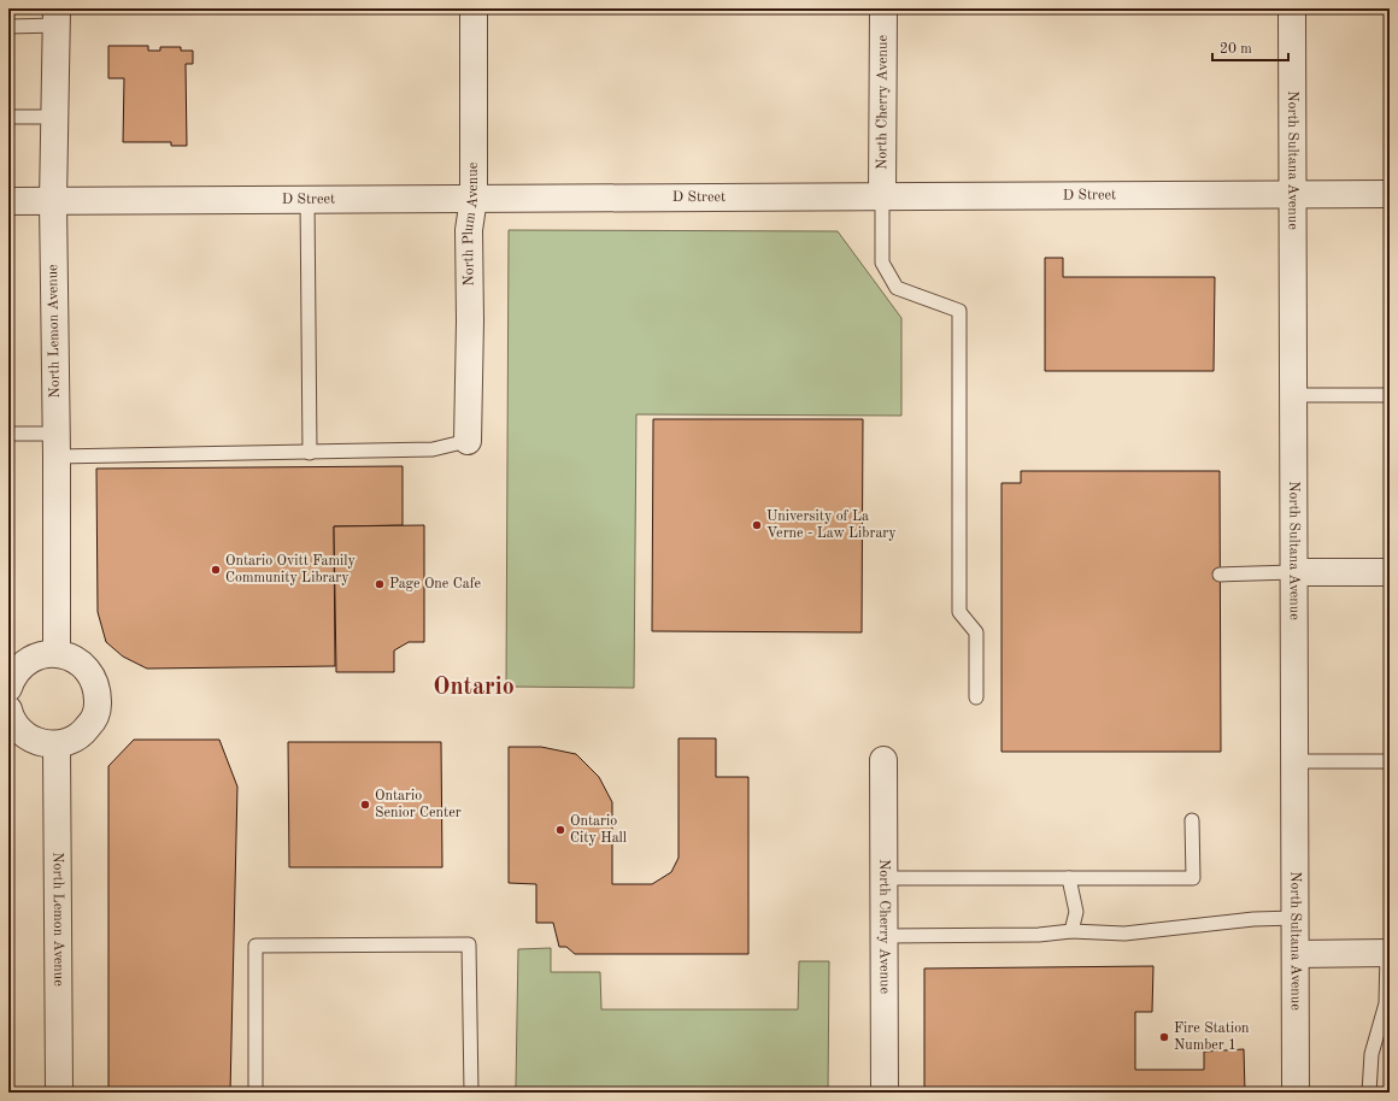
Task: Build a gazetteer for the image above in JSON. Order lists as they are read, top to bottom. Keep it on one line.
{"streets":{"street":["North Cherry Avenue","North Sultana Avenue","D Street","North Plum Avenue","North Lemon Avenue"]},"crossings":[["North Cherry Avenue","D Street"],["North Sultana Avenue","D Street"],["D Street","North Plum Avenue"],["D Street","North Lemon Avenue"]],"districts":["Ontario"],"places":["University of La Verne - Law Library","Ontario Ovitt Family Community Library","Page One Cafe","Ontario Senior Center","Ontario City Hall","Fire Station Number 1"],"scale_bar":"20 m"}
